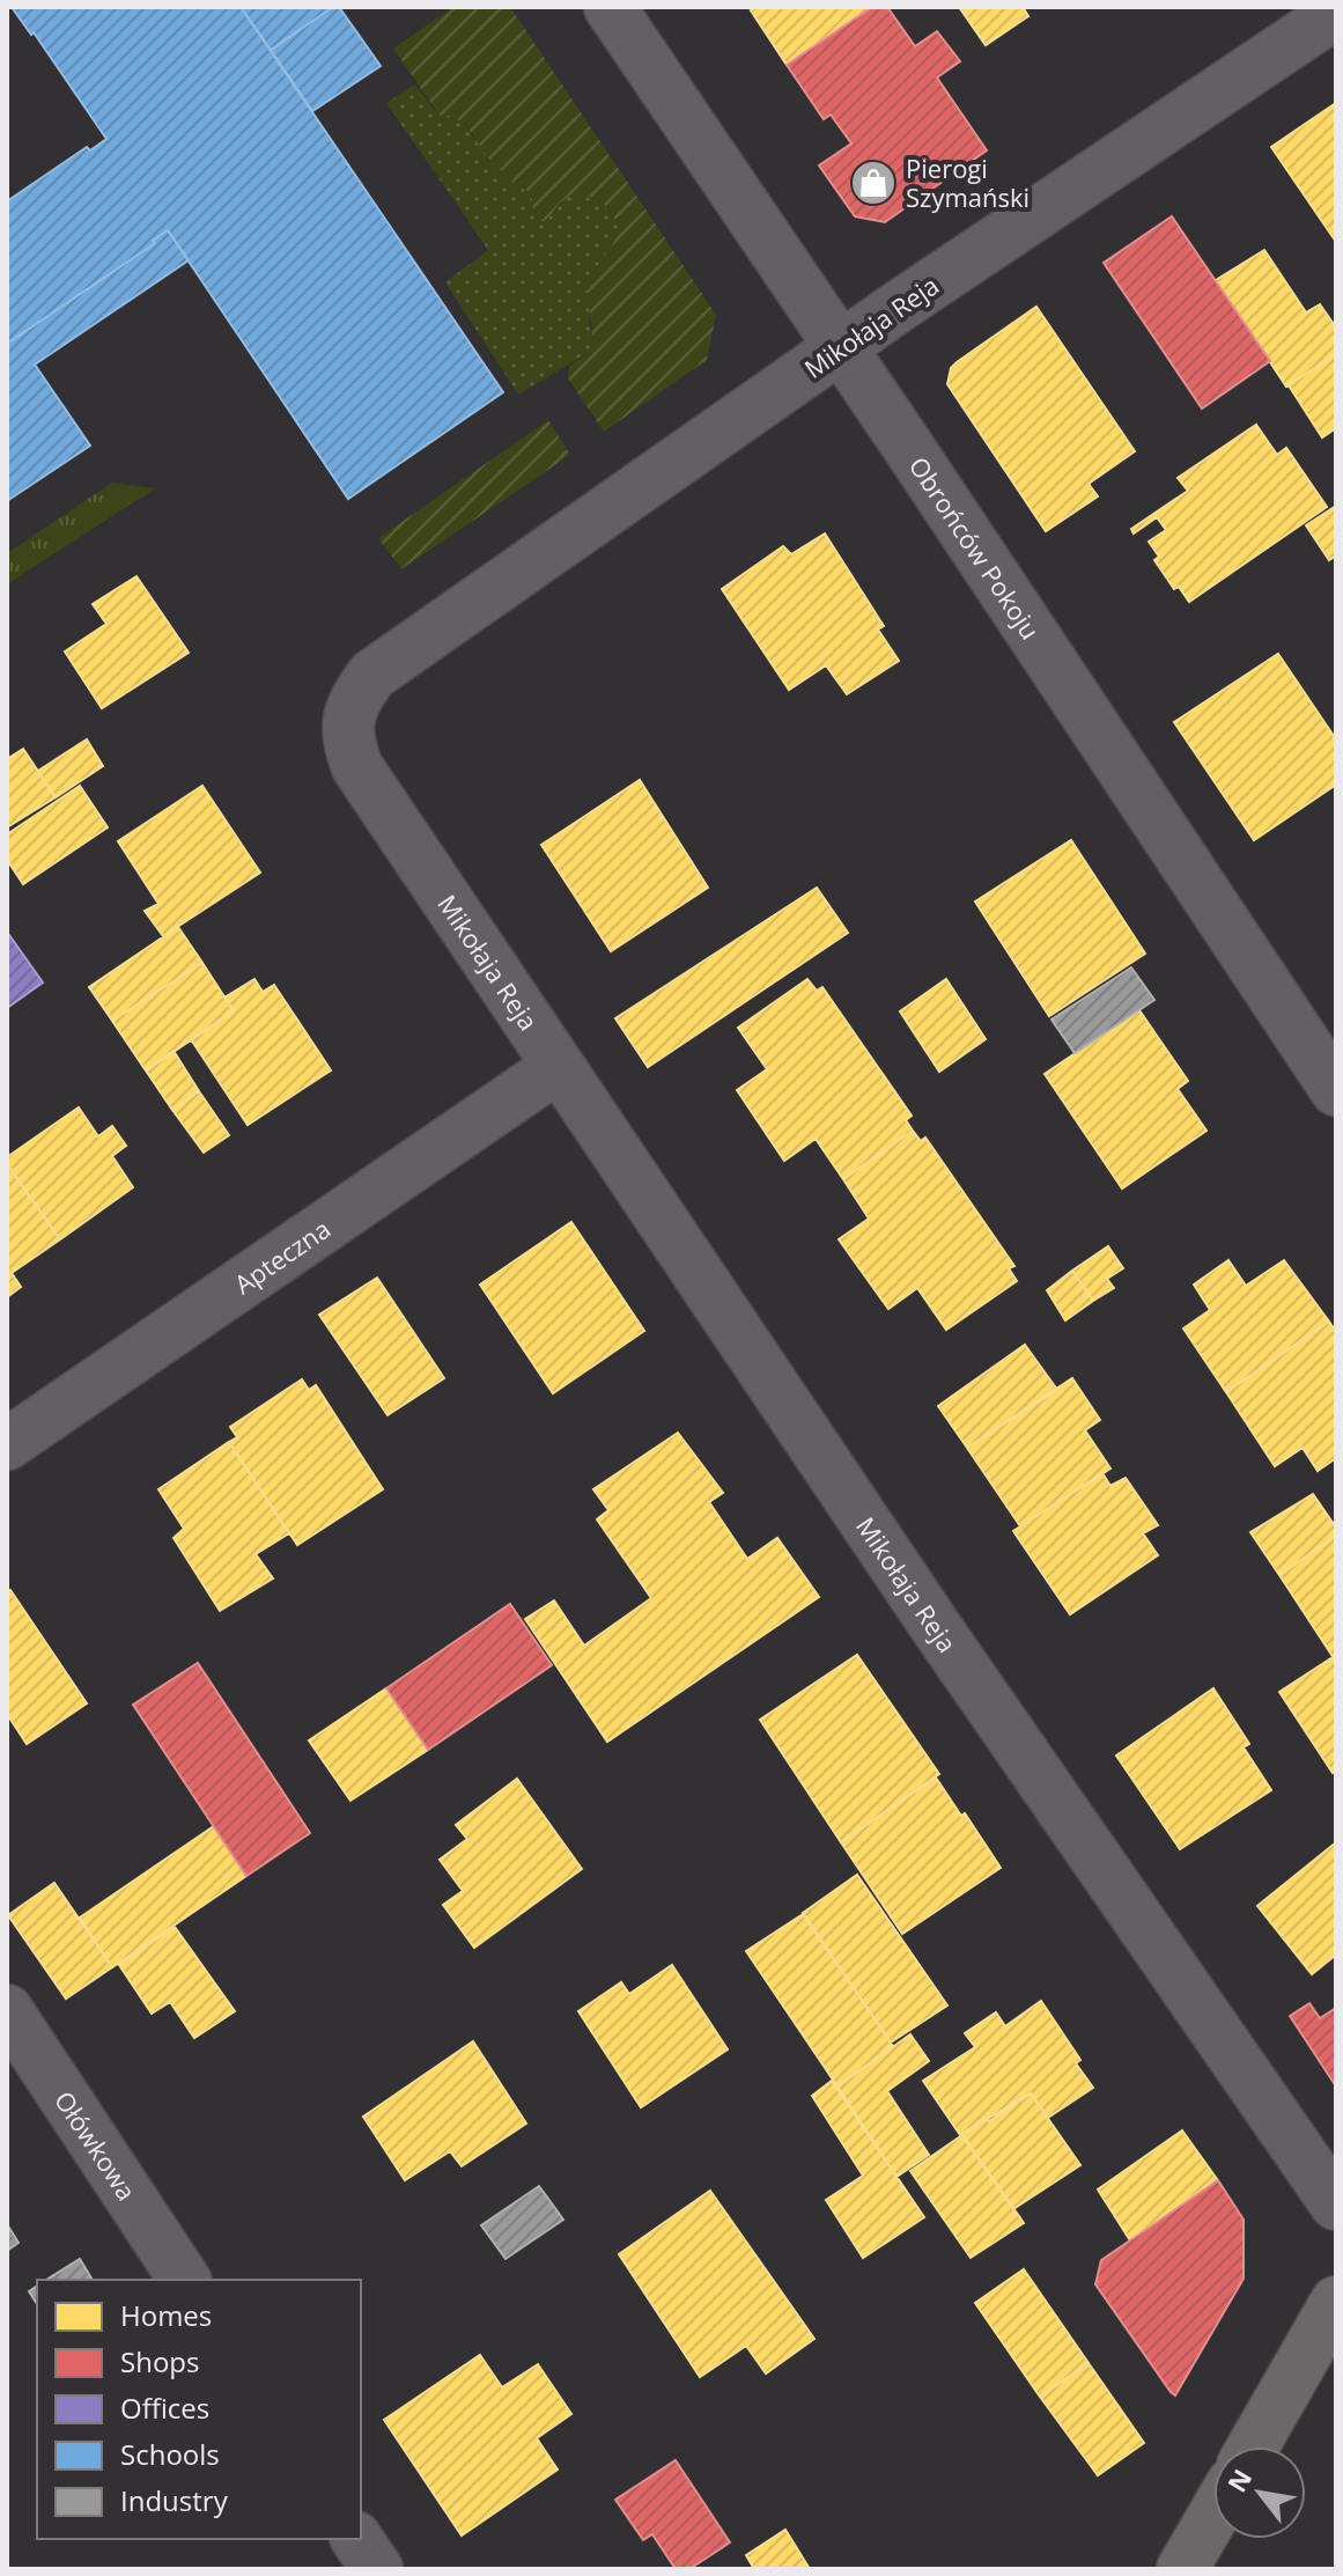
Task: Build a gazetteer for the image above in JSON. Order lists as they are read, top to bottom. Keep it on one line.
{"streets":{"street":["Mikołaja Reja","Obrońców Pokoju","Apteczna","Ołówkowa"]},"crossings":[["Mikołaja Reja","Obrońców Pokoju"],["Mikołaja Reja","Apteczna"]],"places":{"shop":["Pierogi Szymański"]},"legend":["Homes","Shops","Offices","Schools","Industry"],"north":"top left"}
